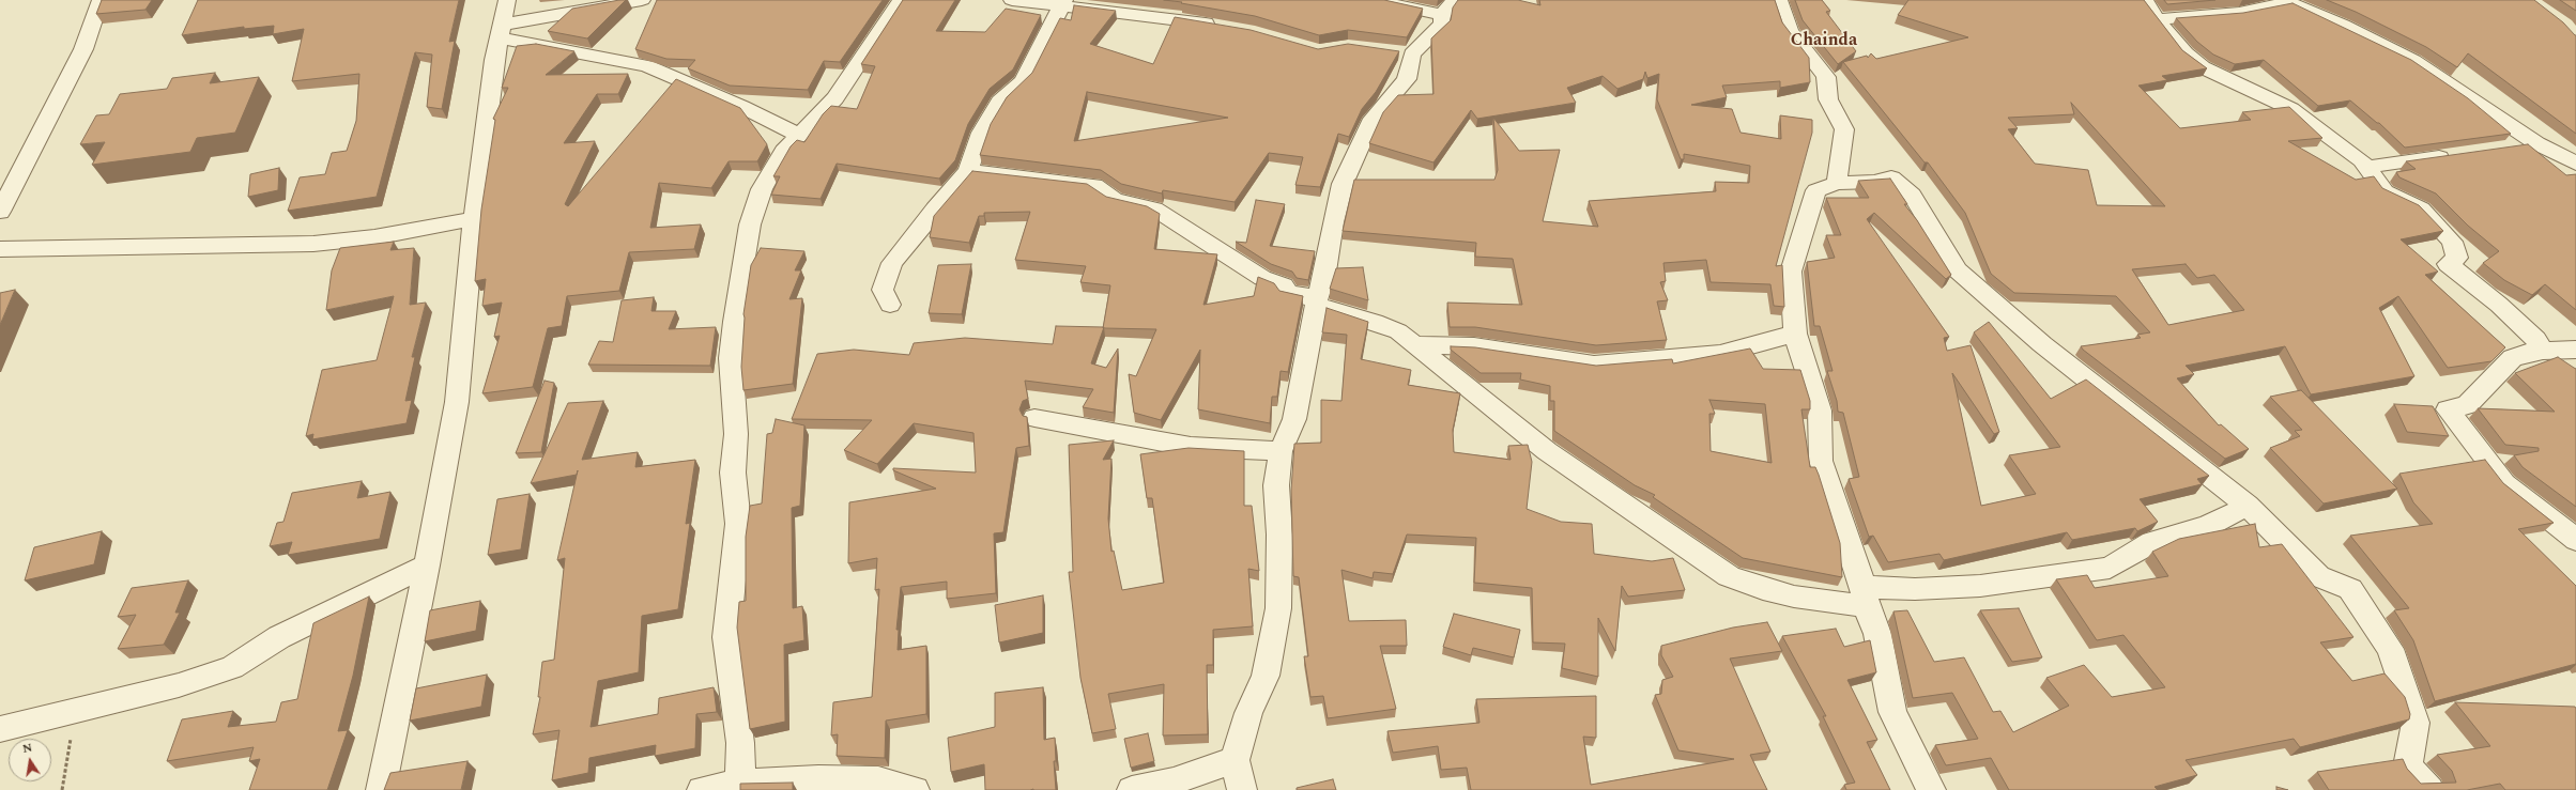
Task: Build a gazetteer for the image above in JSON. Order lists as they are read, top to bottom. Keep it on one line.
{"districts":["Chainda"],"north":"top"}
